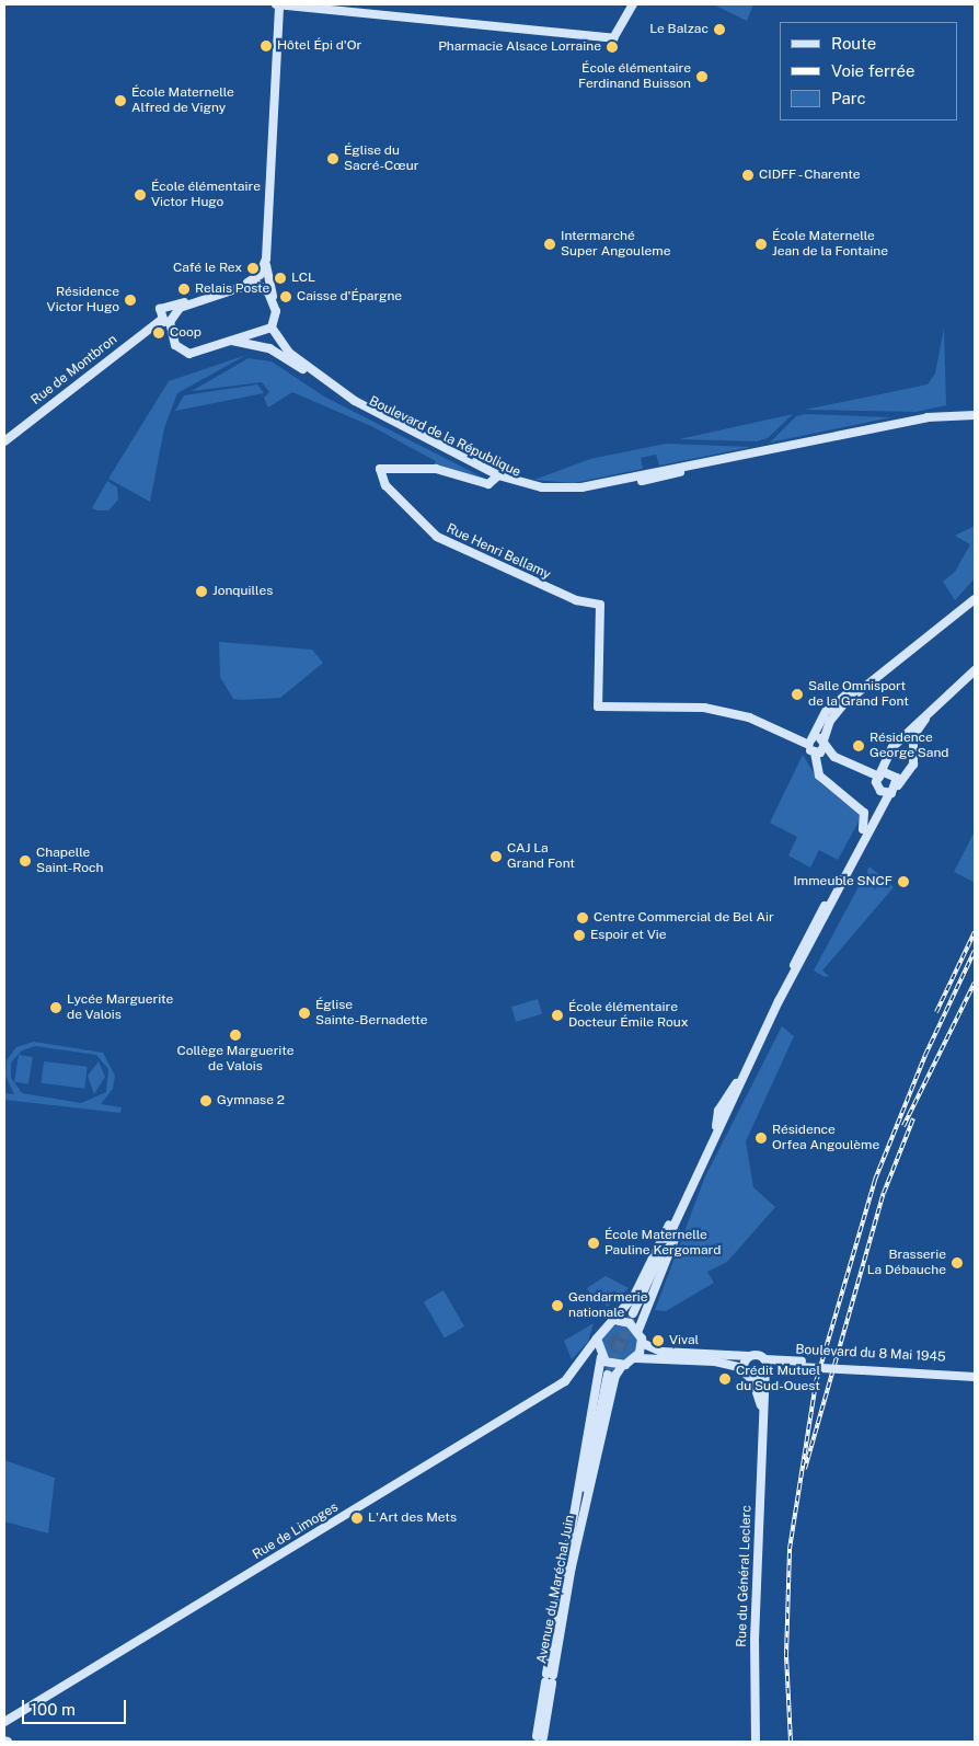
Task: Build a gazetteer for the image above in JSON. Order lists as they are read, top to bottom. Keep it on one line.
{"streets":{"main road":["Rue de Montbron","Boulevard de la République","Rue Henri Bellamy","Boulevard du 8 Mai 1945","Rue de Limoges","Rue du Général Leclerc","Avenue du Maréchal Juin"]},"crossings":[["Boulevard de la République","Rue Henri Bellamy"],["Boulevard du 8 Mai 1945","Rue du Général Leclerc"],["Rue de Limoges","Avenue du Maréchal Juin"]],"places":["Le Balzac","Hôtel Épi d'Or","Pharmacie Alsace Lorraine","École élémentaire Ferdinand Buisson","École Maternelle Alfred de Vigny","Église du Sacré-Cœur","CIDFF - Charente","École élémentaire Victor Hugo","Intermarché Super Angouleme","École Maternelle Jean de la Fontaine","Café le Rex","LCL","Relais Poste","Caisse d'Épargne","Résidence Victor Hugo","Coop","Jonquilles","Salle Omnisport de la Grand Font","Résidence George Sand","CAJ La Grand Font","Chapelle Saint-Roch","Immeuble SNCF","Centre Commercial de Bel Air","Espoir et Vie","Lycée Marguerite de Valois","Église Sainte-Bernadette","École élémentaire Docteur Émile Roux","Collège Marguerite de Valois","Gymnase 2","Résidence Orfea Angoulème","École Maternelle Pauline Kergomard","Brasserie La Débauche","Gendarmerie nationale","Vival","Crédit Mutuel du Sud-Ouest","L'Art des Mets"],"legend":["Route","Voie ferrée","Parc"],"scale_bar":"100 m"}
